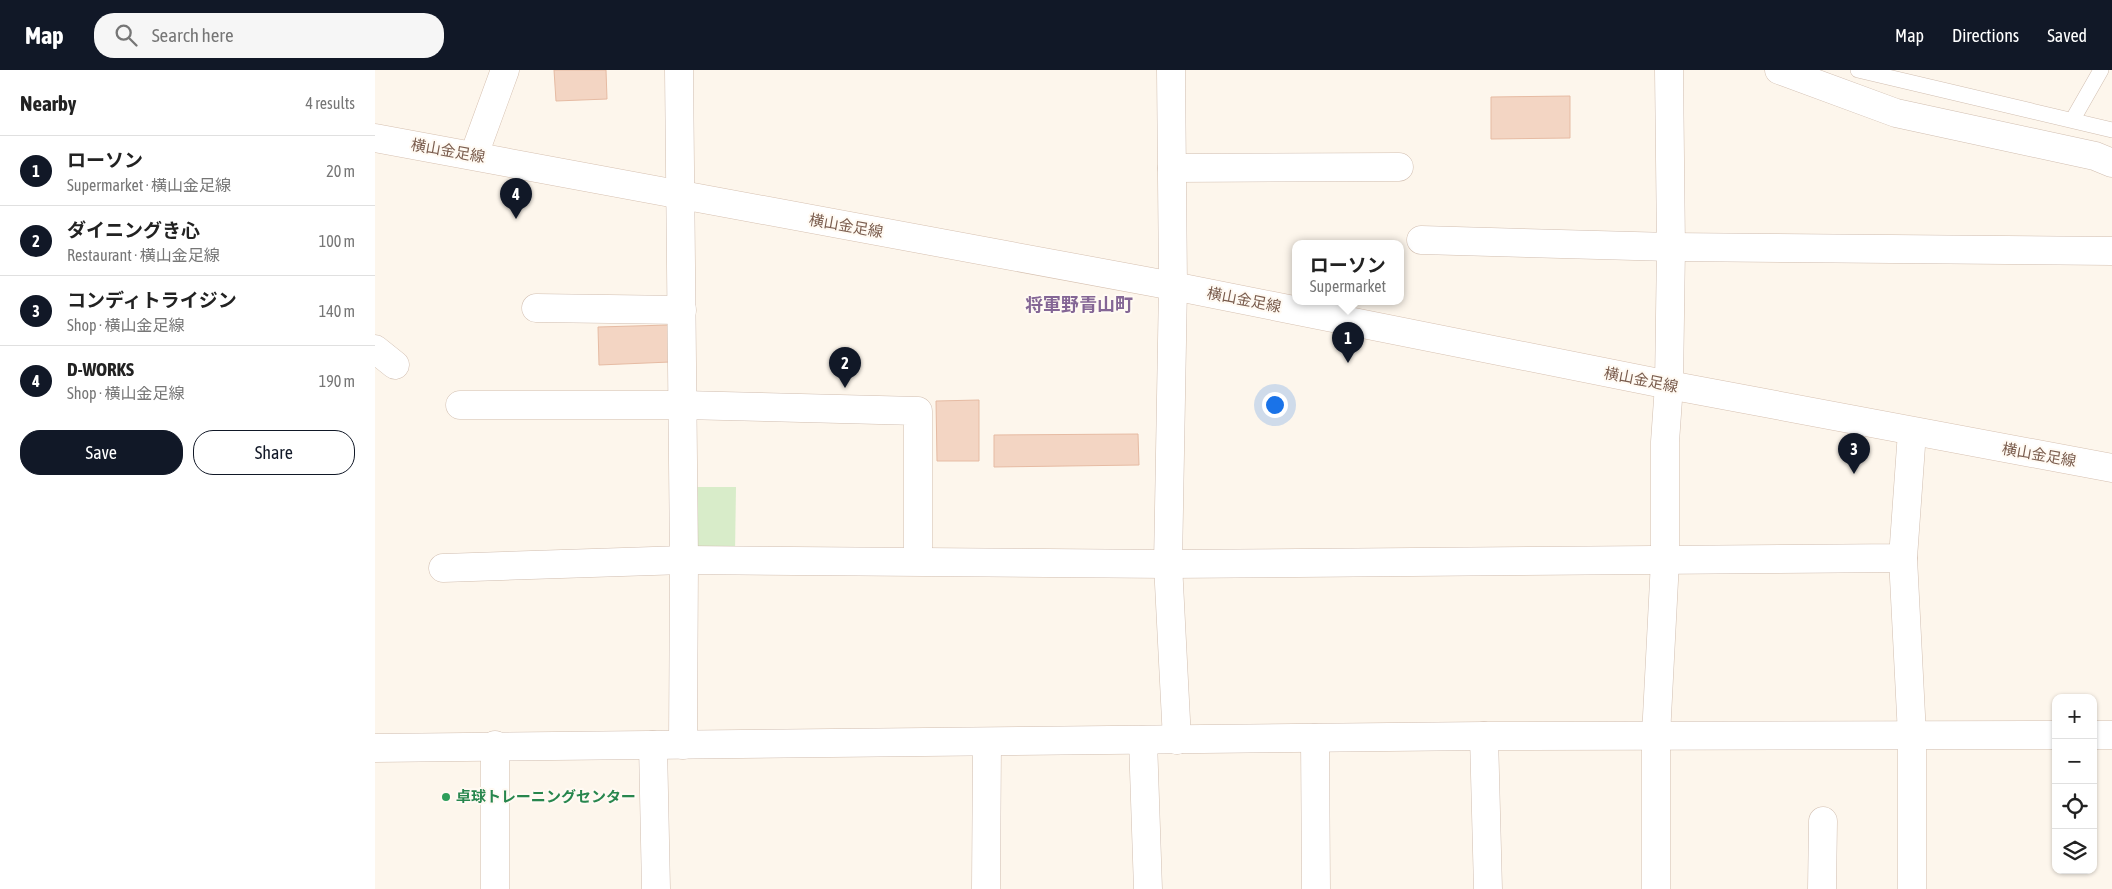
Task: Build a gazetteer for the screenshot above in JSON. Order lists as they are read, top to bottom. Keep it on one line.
{"streets":{"street":["横山金足線"]},"districts":["将軍野青山町"],"places":["卓球トレーニングセンター"],"page":{"header":"Map","search":"Search here","nav":["Map","Directions","Saved"],"heading":["Nearby","4 results"],"list":[{"mark":"1","name":"ローソン","note":"Supermarket · 横山金足線","value":"20 m"},{"mark":"2","name":"ダイニングき心","note":"Restaurant · 横山金足線","value":"100 m"},{"mark":"3","name":"コンディトライジン","note":"Shop · 横山金足線","value":"140 m"},{"mark":"4","name":"D-WORKS","note":"Shop · 横山金足線","value":"190 m"}],"pins":["4","1","2","3"],"popup":["ローソン","Supermarket"],"buttons":["Save","Share"],"map_buttons":["+","−"]}}
